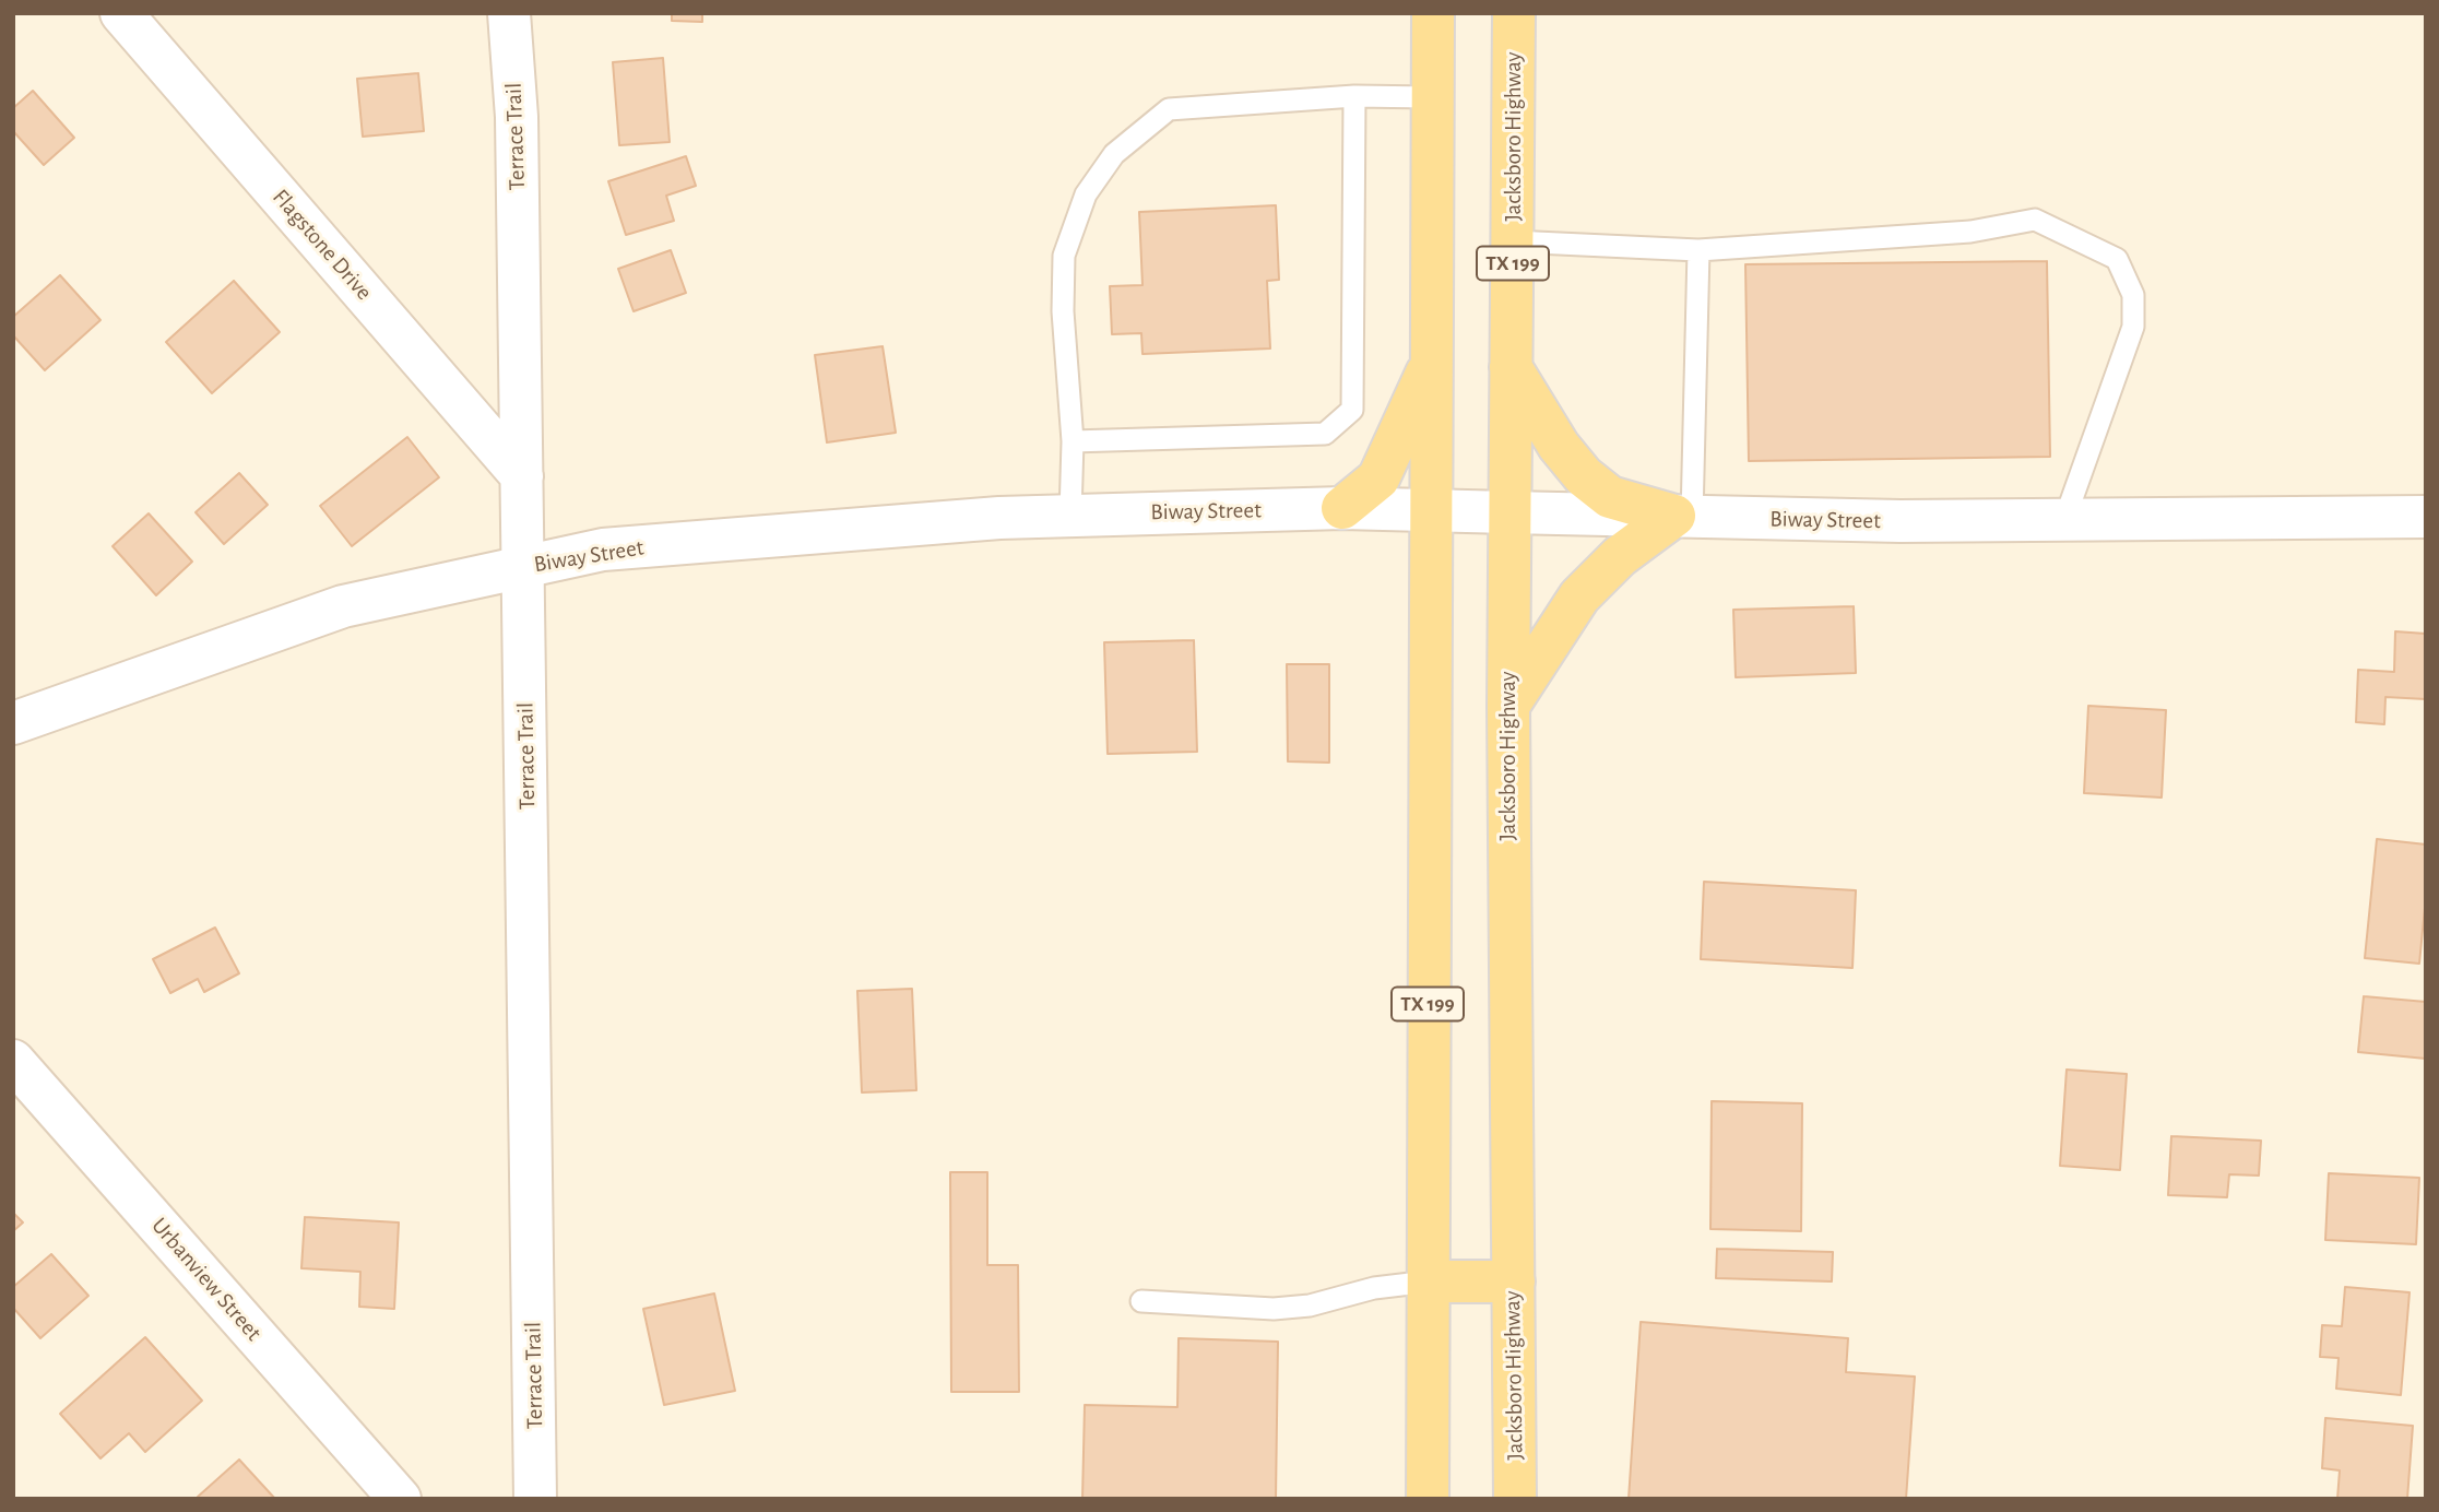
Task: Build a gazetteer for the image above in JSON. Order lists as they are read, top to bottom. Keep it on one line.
{"streets":{"main road":["Jacksboro Highway","TX 199"],"street":["Terrace Trail","Flagstone Drive","Biway Street","Urbanview Street"]},"crossings":[["Terrace Trail","Flagstone Drive"],["Terrace Trail","Biway Street"],["Jacksboro Highway","Biway Street"],["TX 199","Biway Street"]]}
